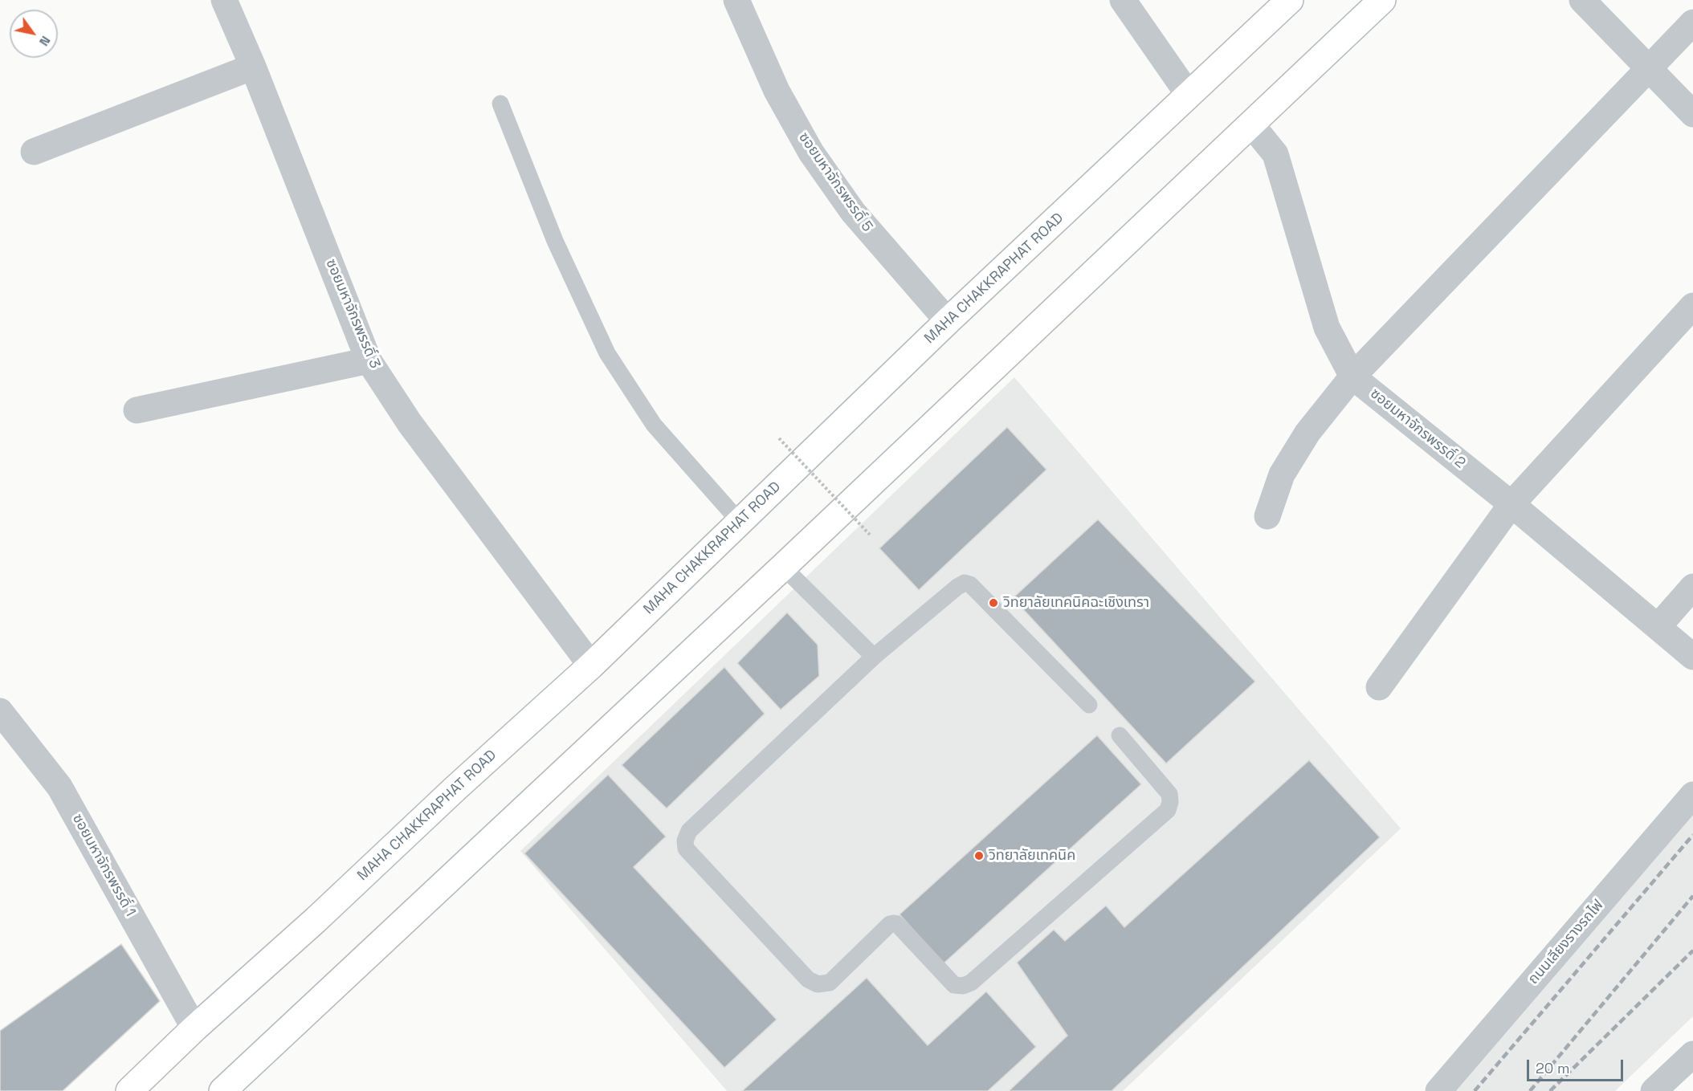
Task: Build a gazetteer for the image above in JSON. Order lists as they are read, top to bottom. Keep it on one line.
{"streets":{"main road":["MAHA CHAKKRAPHAT ROAD"],"street":["ซอยมหาจักรพรรดิ์ 5","ซอยมหาจักรพรรดิ์ 3","ซอยมหาจักรพรรดิ์ 2","ซอยมหาจักรพรรดิ์ 1","ถนนเลียงรางรถไฟ"]},"crossings":[["ซอยมหาจักรพรรดิ์ 5","MAHA CHAKKRAPHAT ROAD"],["MAHA CHAKKRAPHAT ROAD","ซอยมหาจักรพรรดิ์ 3"],["MAHA CHAKKRAPHAT ROAD","ซอยมหาจักรพรรดิ์ 1"]],"places":["วิทยาลัยเทคนิคฉะเชิงเทรา","วิทยาลัยเทคนิค"],"scale_bar":"20 m","north":"bottom right"}
